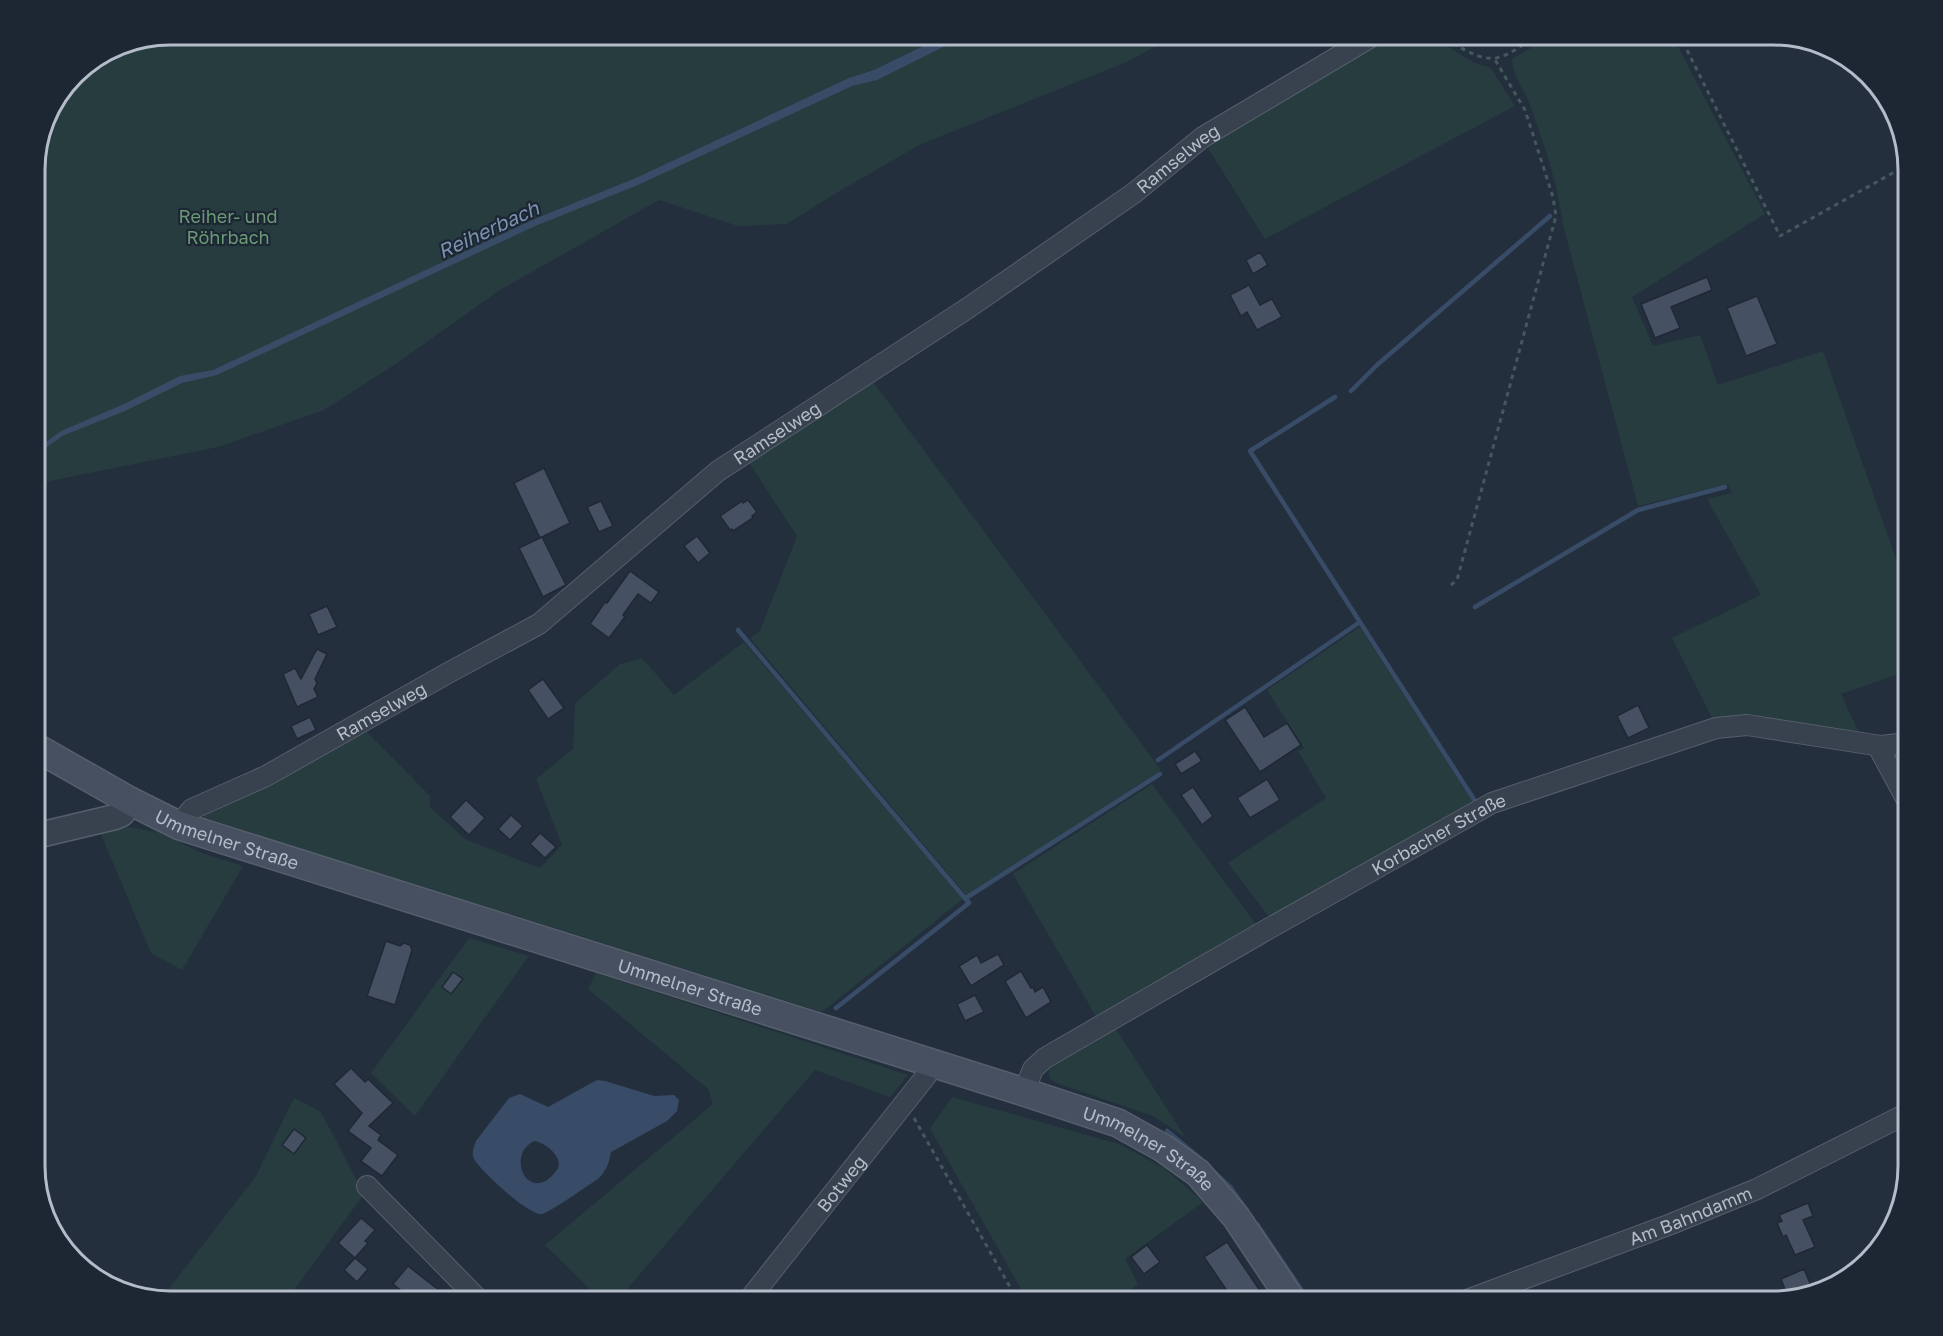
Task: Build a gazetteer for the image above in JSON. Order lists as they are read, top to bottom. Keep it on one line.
{"streets":{"main road":["Ummelner Straße"],"street":["Ramselweg","Korbacher Straße","Botweg","Am Bahndamm"]},"crossings":[["Ramselweg","Ummelner Straße"],["Korbacher Straße","Ummelner Straße"],["Ummelner Straße","Botweg"]],"water":["Reiherbach"],"parks":["Reiher- und Röhrbach"]}
